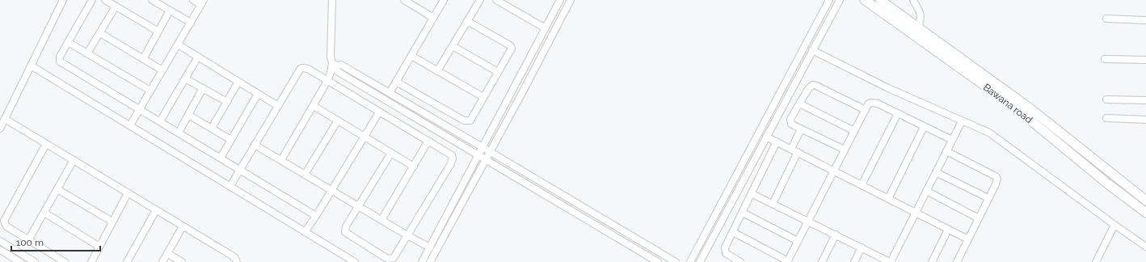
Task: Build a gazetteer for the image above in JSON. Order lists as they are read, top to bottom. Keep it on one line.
{"streets":{"main road":["Bawana road"]},"scale_bar":"100 m"}
